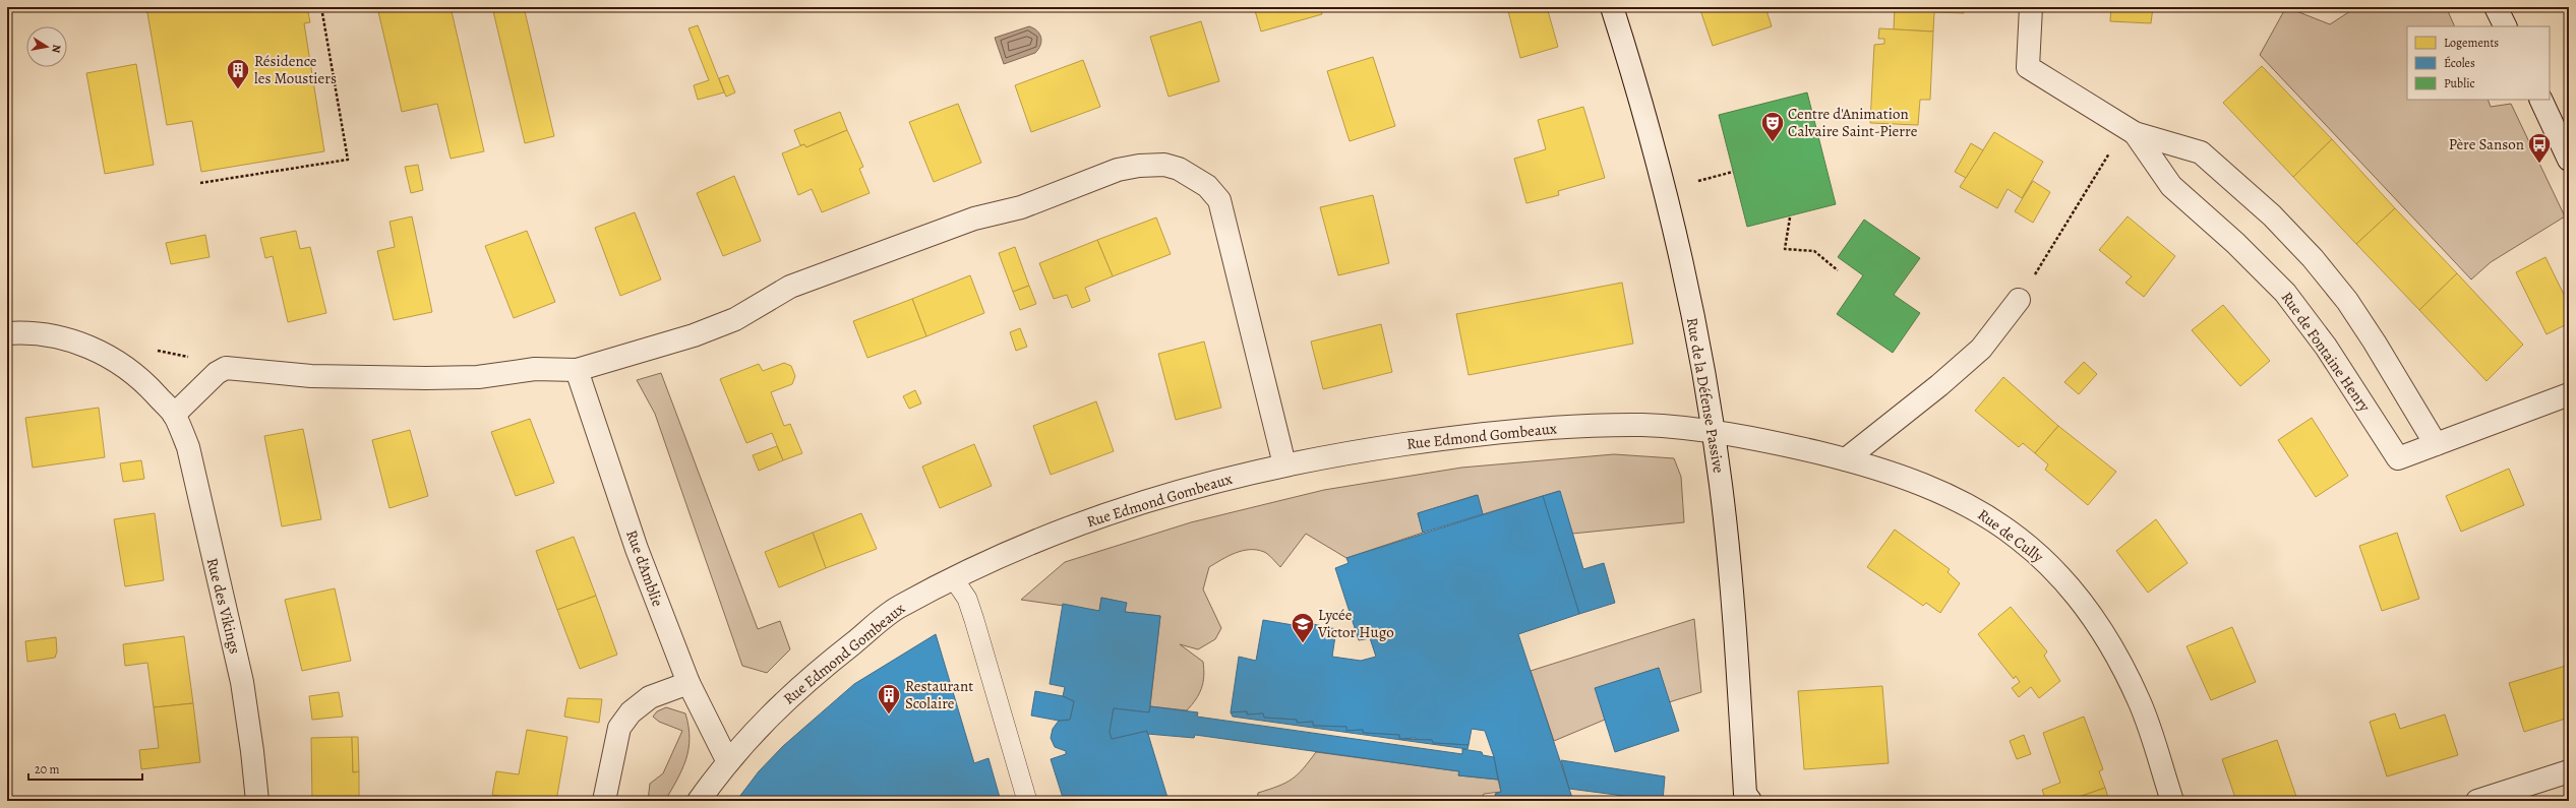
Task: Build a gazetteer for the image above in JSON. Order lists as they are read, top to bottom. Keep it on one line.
{"streets":{"street":["Rue de Fontaine Henry","Rue de la Défense Passive","Rue Edmond Gombeaux","Rue de Cully","Rue d'Amblie","Rue des Vikings"]},"crossings":[["Rue de la Défense Passive","Rue Edmond Gombeaux"],["Rue de la Défense Passive","Rue de Cully"],["Rue Edmond Gombeaux","Rue de Cully"],["Rue Edmond Gombeaux","Rue d'Amblie"]],"places":{"building":["Résidence les Moustiers","Restaurant Scolaire"],"theatre":["Centre d'Animation Calvaire Saint-Pierre"],"bus stop":["Père Sanson"],"school or university":["Lycée Victor Hugo"]},"legend":["Logements","Écoles","Public"],"scale_bar":"20 m","north":"right"}
